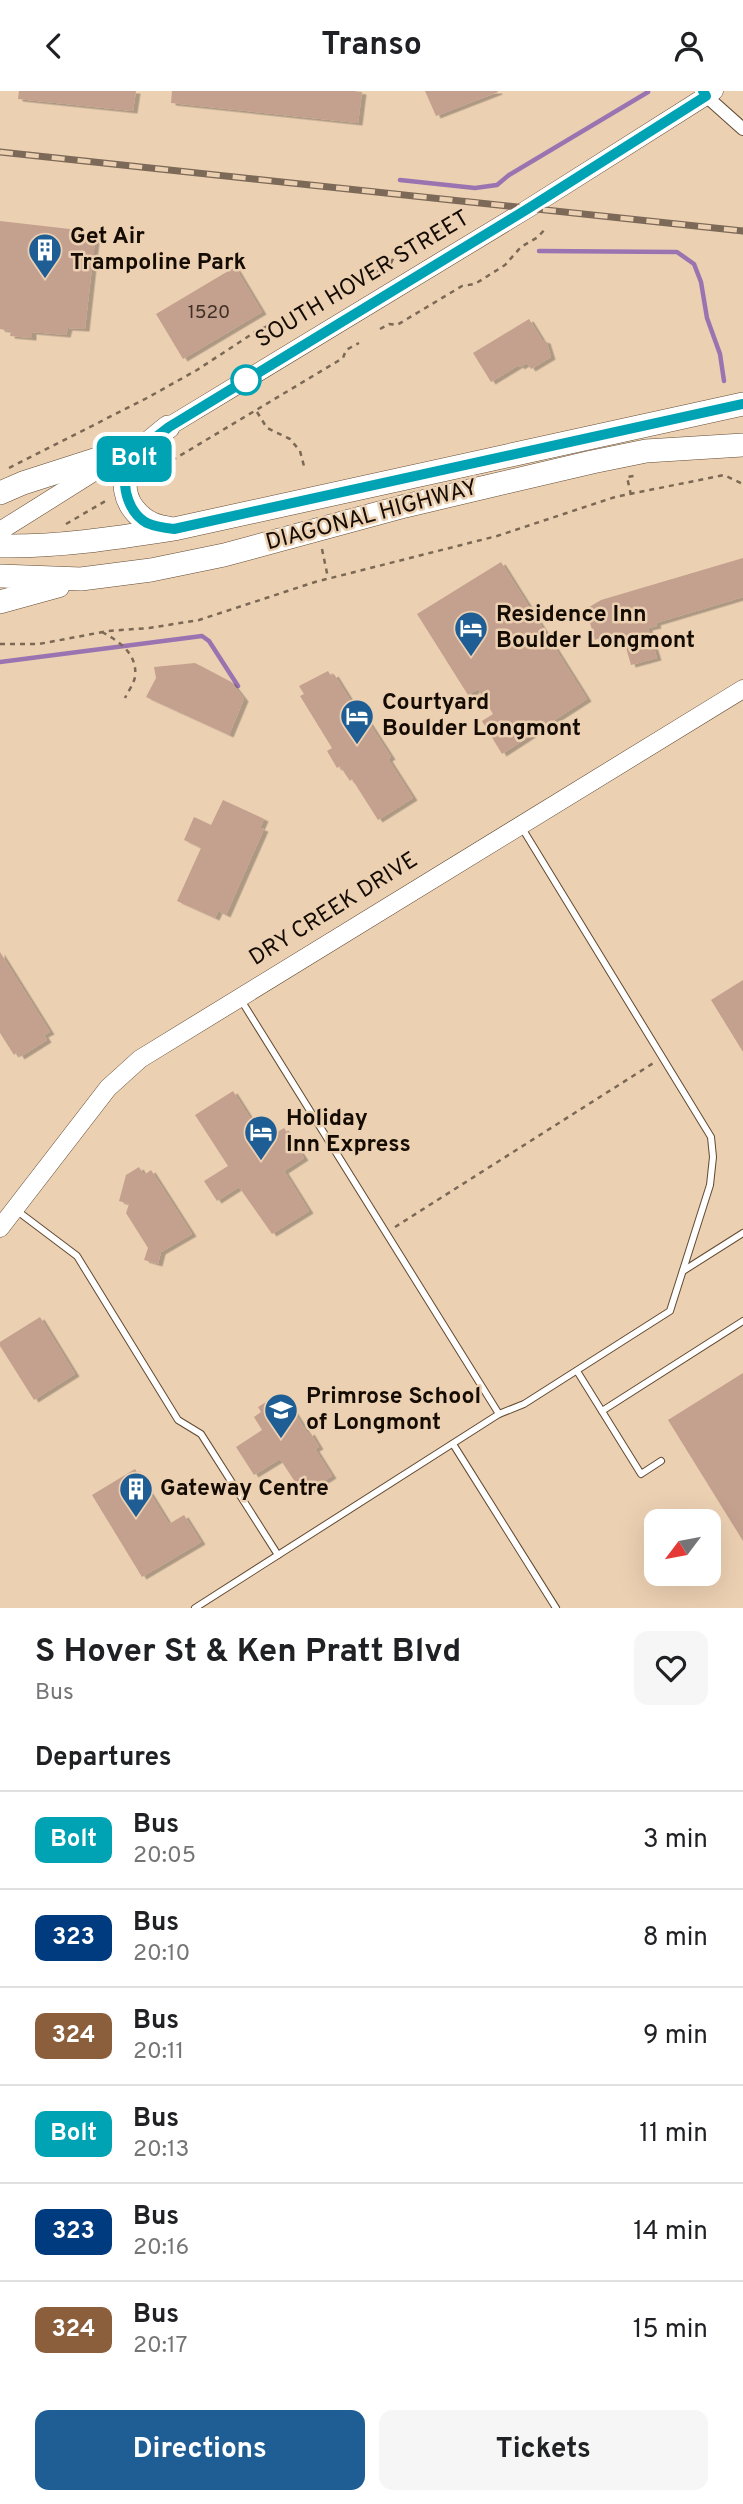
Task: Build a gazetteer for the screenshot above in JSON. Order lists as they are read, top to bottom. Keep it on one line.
{"streets":{"highway":["DIAGONAL HIGHWAY"],"street":["SOUTH HOVER STREET","DRY CREEK DRIVE"]},"places":{"building":["Get Air Trampoline Park","Gateway Centre"],"hotel":["Residence Inn Boulder Longmont","Courtyard Boulder Longmont","Holiday Inn Express"],"school or university":["Primrose School of Longmont"]},"lines":["bus line Bolt"],"house_numbers":["1520"],"north":"bottom left","page":{"header":"Transo","on_map":"Bolt","heading":[["S Hover St & Ken Pratt Blvd","Bus"],"Departures"],"list":[{"mark":"Bolt","name":"Bus","note":"20:05","value":"3 min"},{"mark":"323","name":"Bus","note":"20:10","value":"8 min"},{"mark":"324","name":"Bus","note":"20:11","value":"9 min"},{"mark":"Bolt","name":"Bus","note":"20:13","value":"11 min"},{"mark":"323","name":"Bus","note":"20:16","value":"14 min"},{"mark":"324","name":"Bus","note":"20:17","value":"15 min"}],"buttons":["Directions","Tickets"]}}
